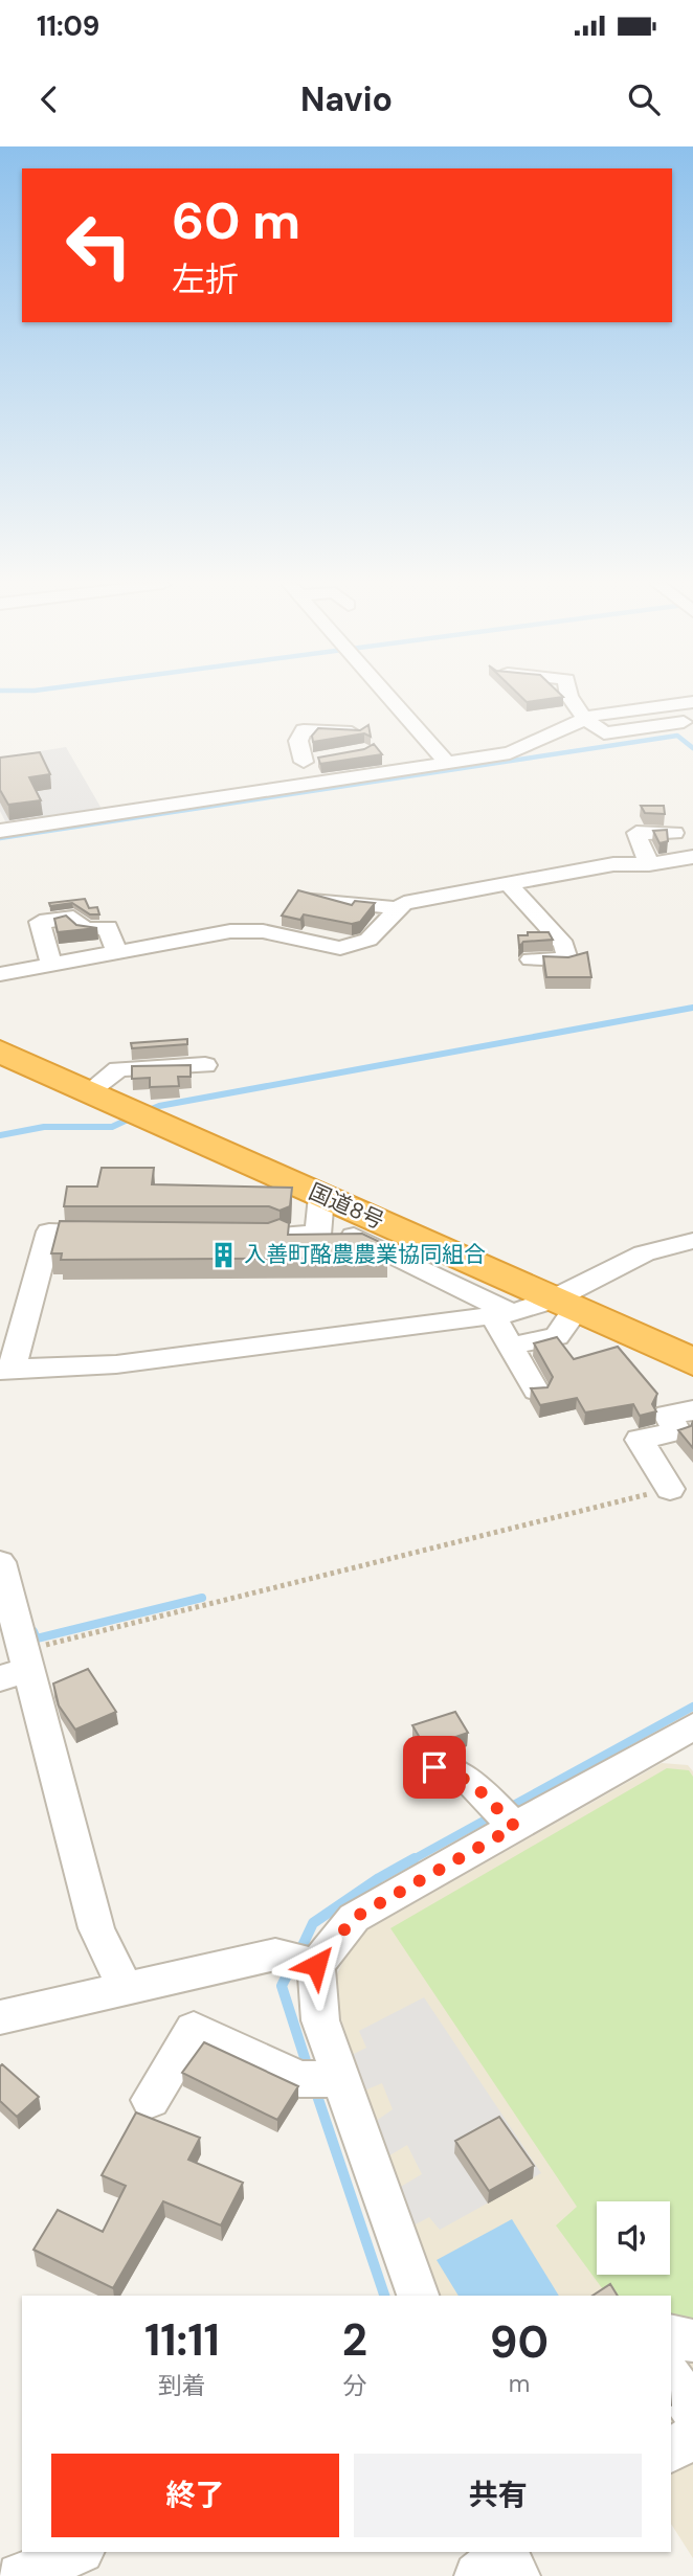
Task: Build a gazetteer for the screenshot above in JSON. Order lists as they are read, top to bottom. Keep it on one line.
{"streets":{"highway":["国道8号"]},"places":{"building":["入善町酪農農業協同組合"]},"page":{"status":"11:09","header":"Navio","turn":["60 m","左折"],"eta":["11:11","到着","2","分","90","m"],"buttons":["終了","共有"]}}
